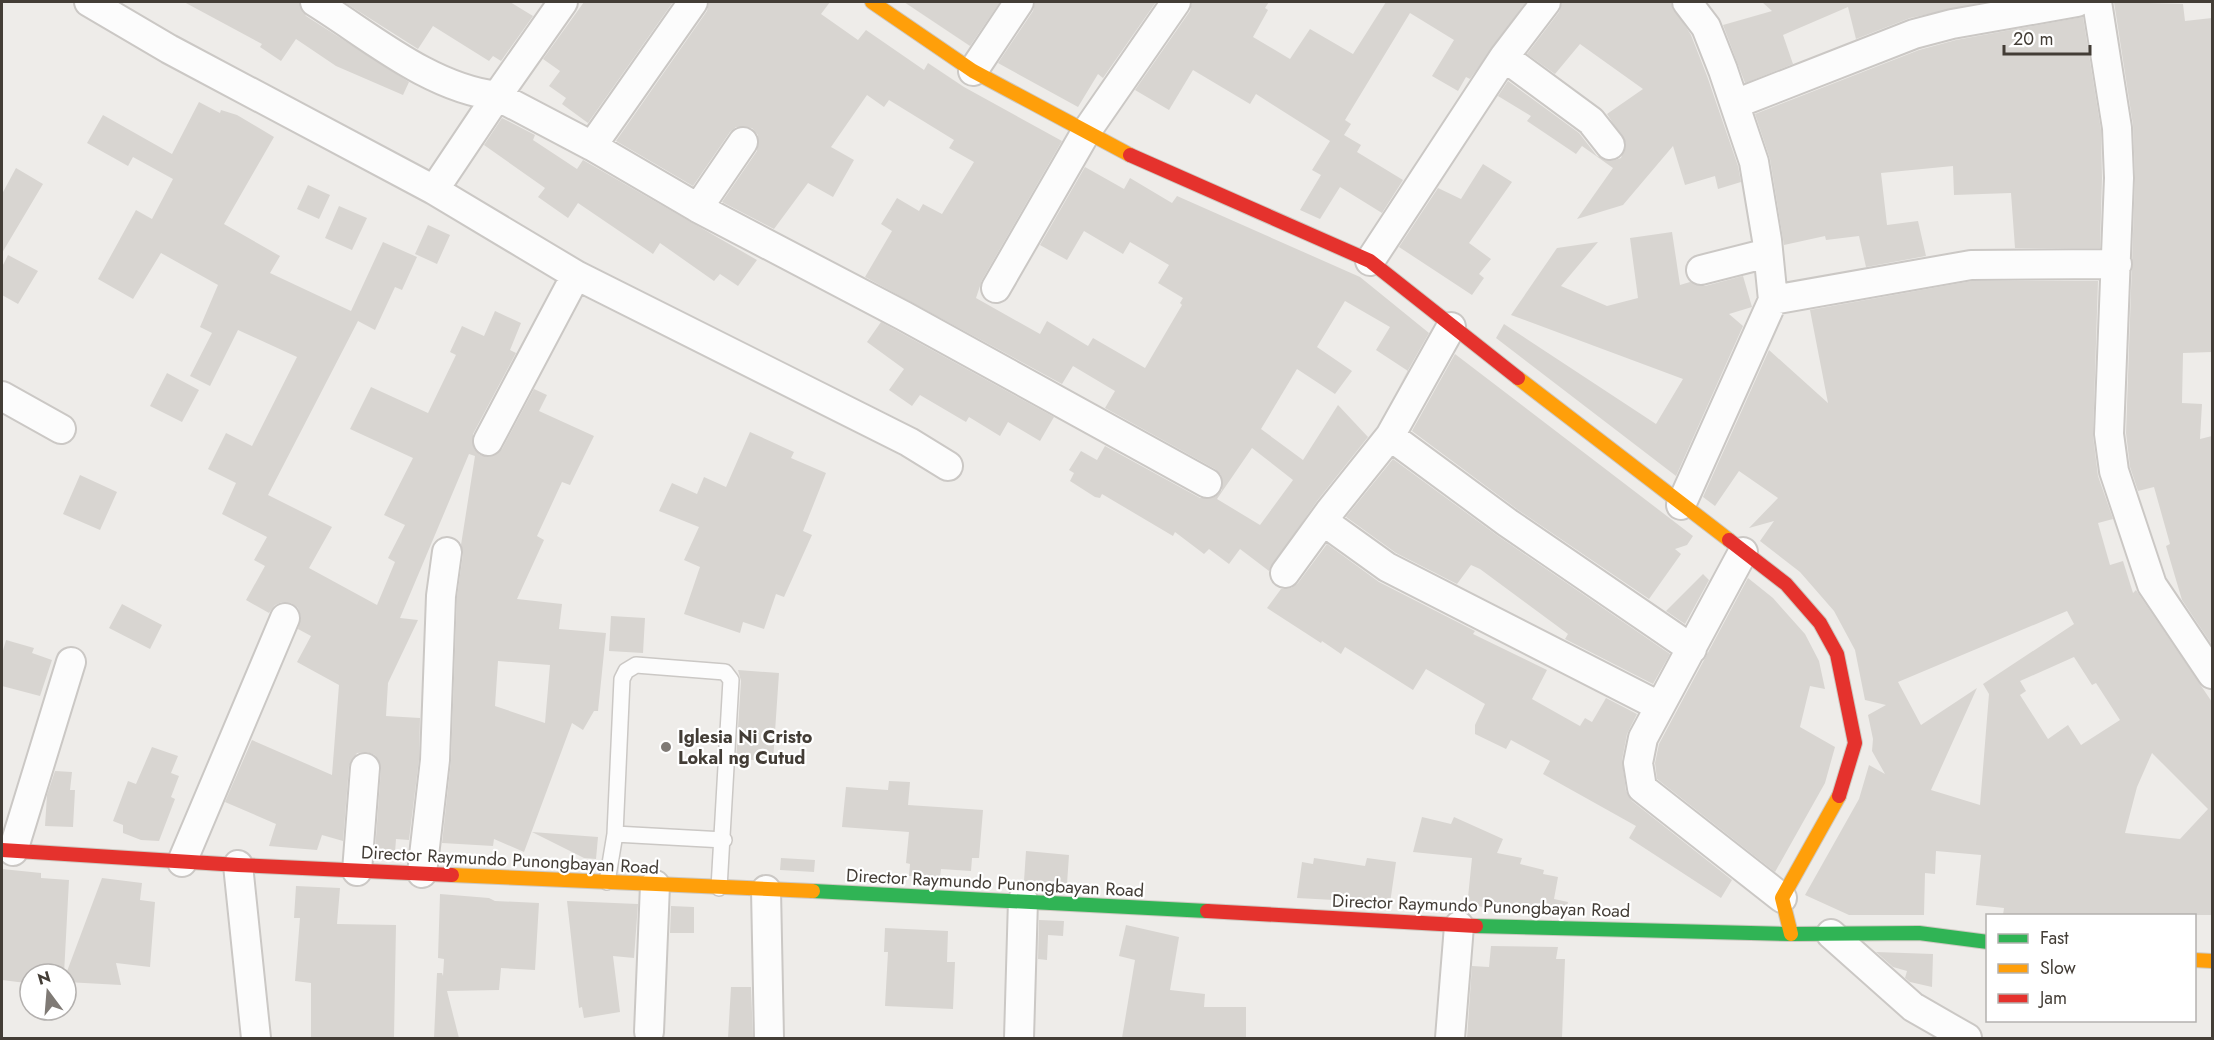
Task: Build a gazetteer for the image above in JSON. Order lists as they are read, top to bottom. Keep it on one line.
{"streets":{"street":["Director Raymundo Punongbayan Road"]},"places":["Iglesia Ni Cristo Lokal ng Cutud"],"legend":["Fast","Slow","Jam"],"scale_bar":"20 m","north":"top"}
